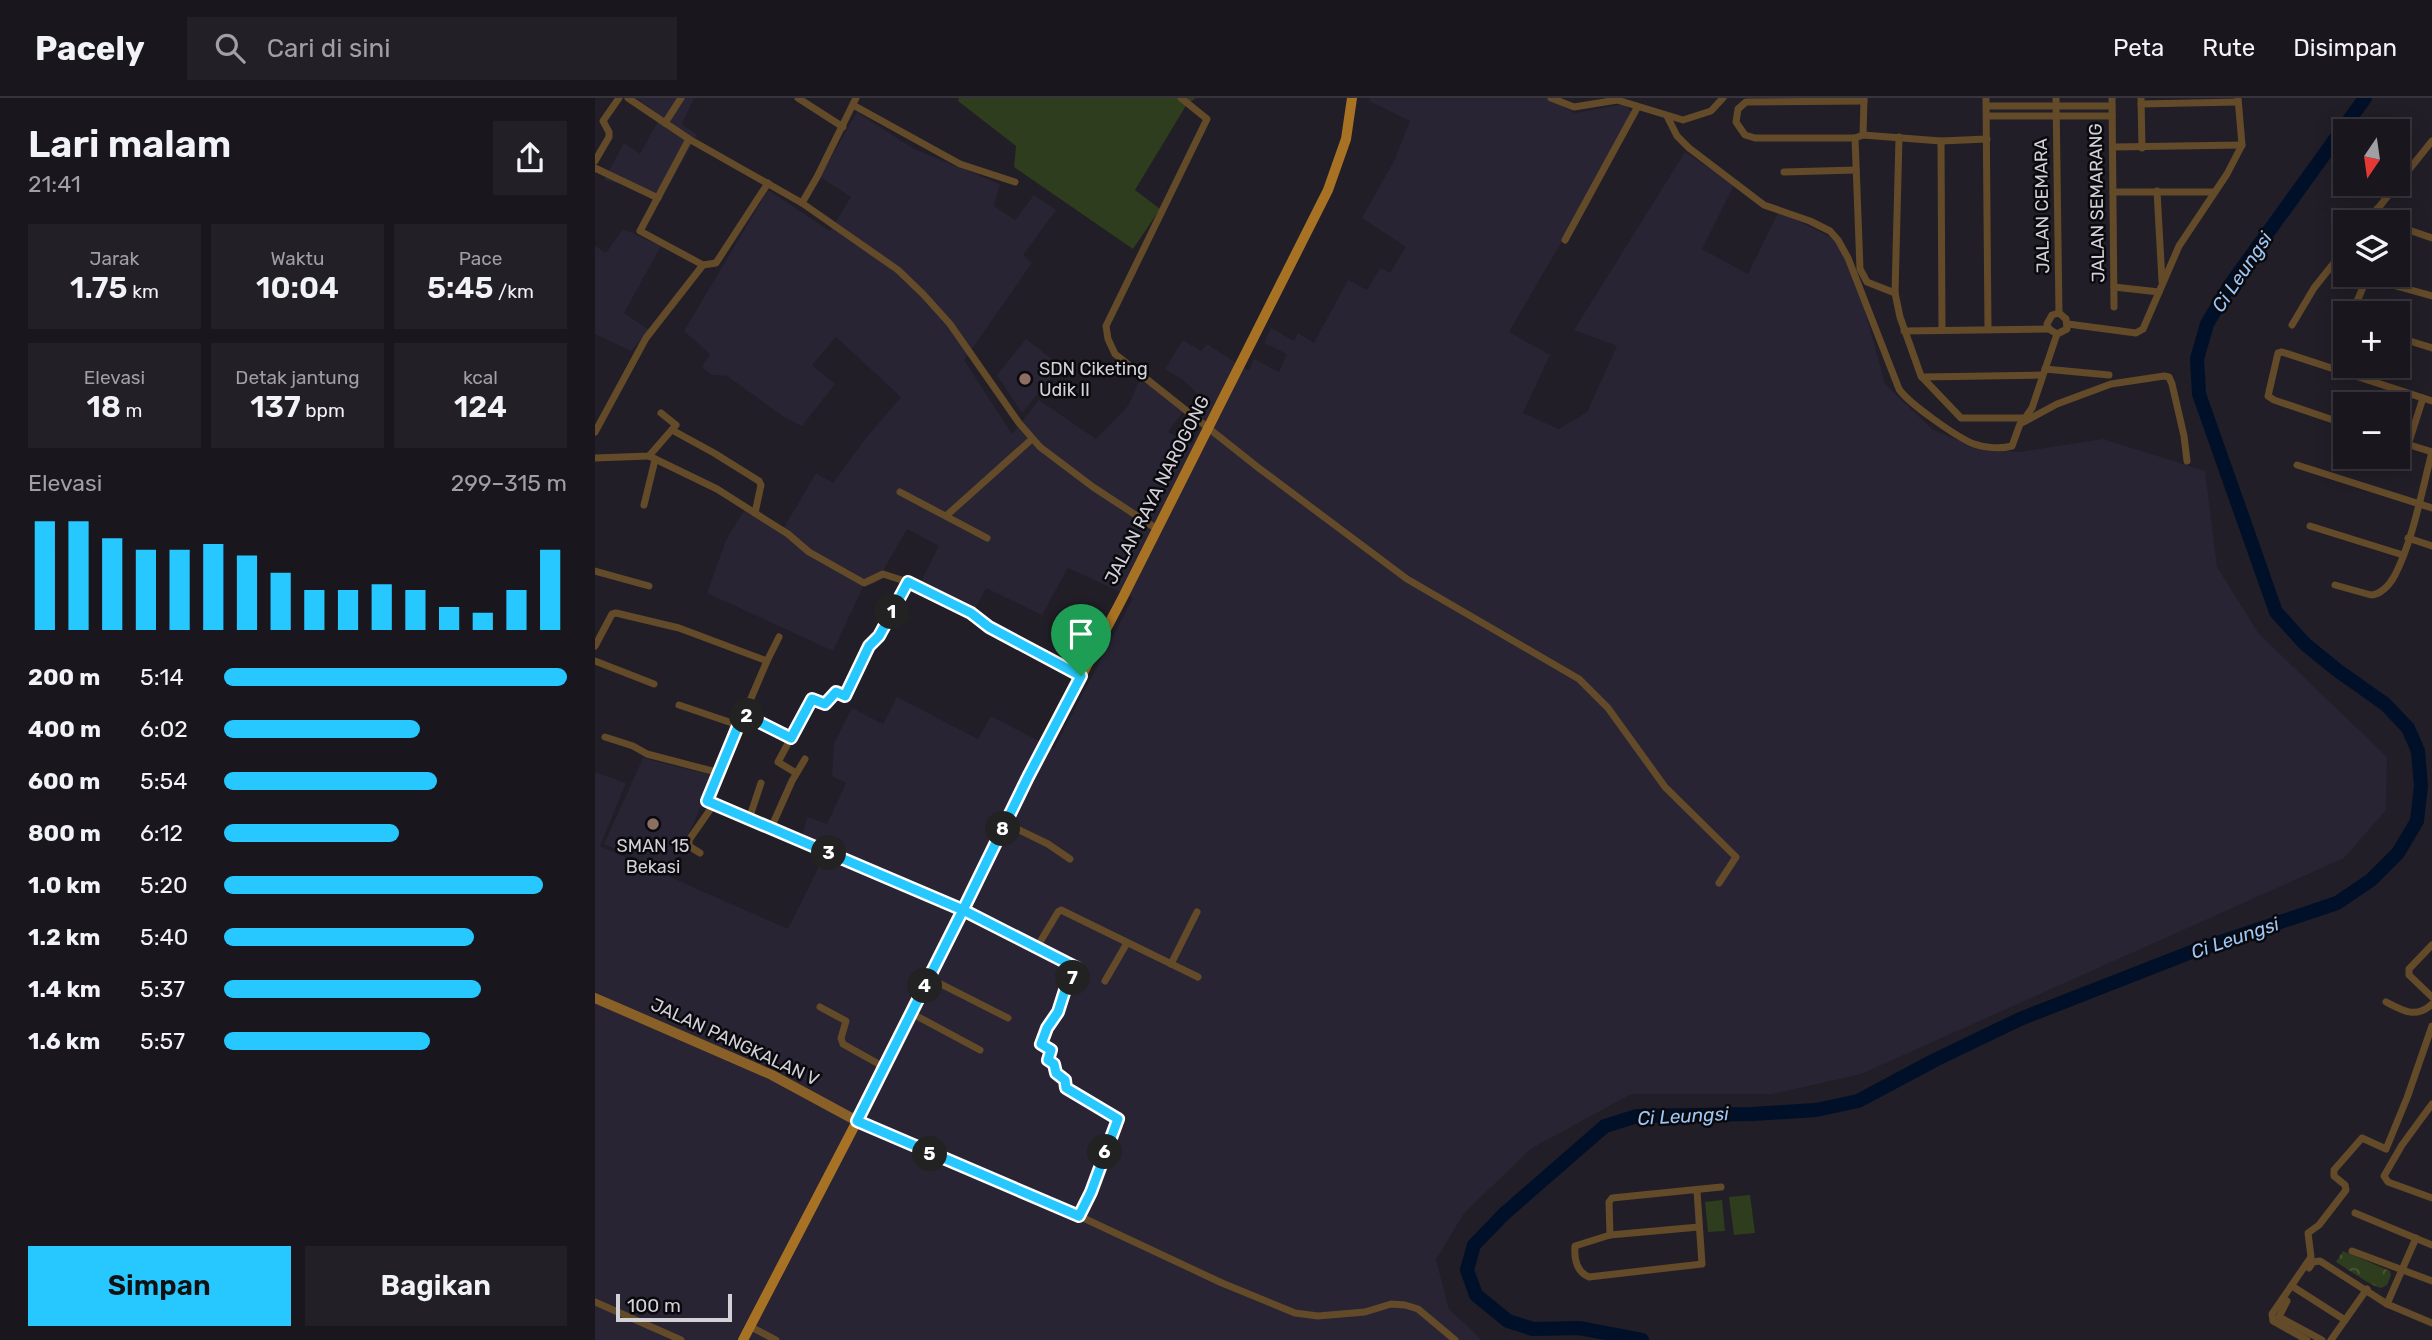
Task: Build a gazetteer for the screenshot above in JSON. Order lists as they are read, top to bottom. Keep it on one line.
{"streets":{"main road":["JALAN RAYA NAROGONG"],"street":["JALAN SEMARANG","JALAN CEMARA","JALAN PANGKALAN V"]},"crossings":[["JALAN RAYA NAROGONG","JALAN PANGKALAN V"]],"water":["Ci Leungsi"],"places":["SDN Ciketing Udik II","SMAN 15 Bekasi"],"scale_bar":"100 m","north":"bottom","page":{"header":"Pacely","search":"Cari di sini","nav":["Peta","Rute","Disimpan"],"heading":["Lari malam","21:41"],"map_buttons":["+","−"],"stats":[["Jarak","1.75 km"],["Waktu","10:04"],["Pace","5:45 /km"],["Elevasi","18 m"],["Detak jantung","137 bpm"],["kcal","124"]],"chart":["Elevasi","299–315 m"],"pins":["1","2","8","3","7","4","6","5"],"list":[{"name":"200 m","note":"5:14"},{"name":"400 m","note":"6:02"},{"name":"600 m","note":"5:54"},{"name":"800 m","note":"6:12"},{"name":"1.0 km","note":"5:20"},{"name":"1.2 km","note":"5:40"},{"name":"1.4 km","note":"5:37"},{"name":"1.6 km","note":"5:57"}],"buttons":["Simpan","Bagikan"],"scale":"100 m"}}
